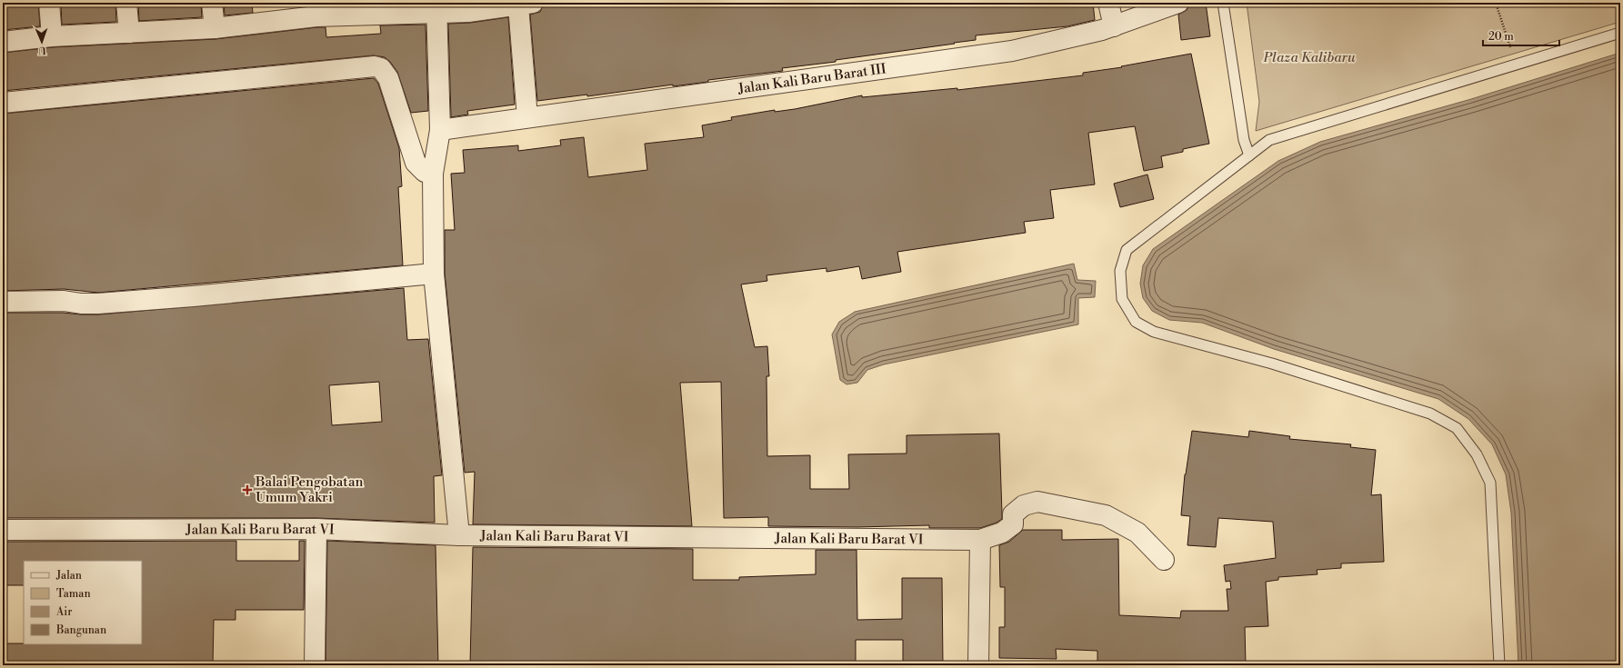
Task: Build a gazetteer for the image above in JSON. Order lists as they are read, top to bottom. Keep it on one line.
{"streets":{"street":["Jalan Kali Baru Barat III","Jalan Kali Baru Barat VI"]},"parks":["Plaza Kalibaru"],"places":{"health":["Balai Pengobatan Umum Yakri"]},"legend":["Jalan","Taman","Air","Bangunan"],"scale_bar":"20 m","north":"bottom"}
